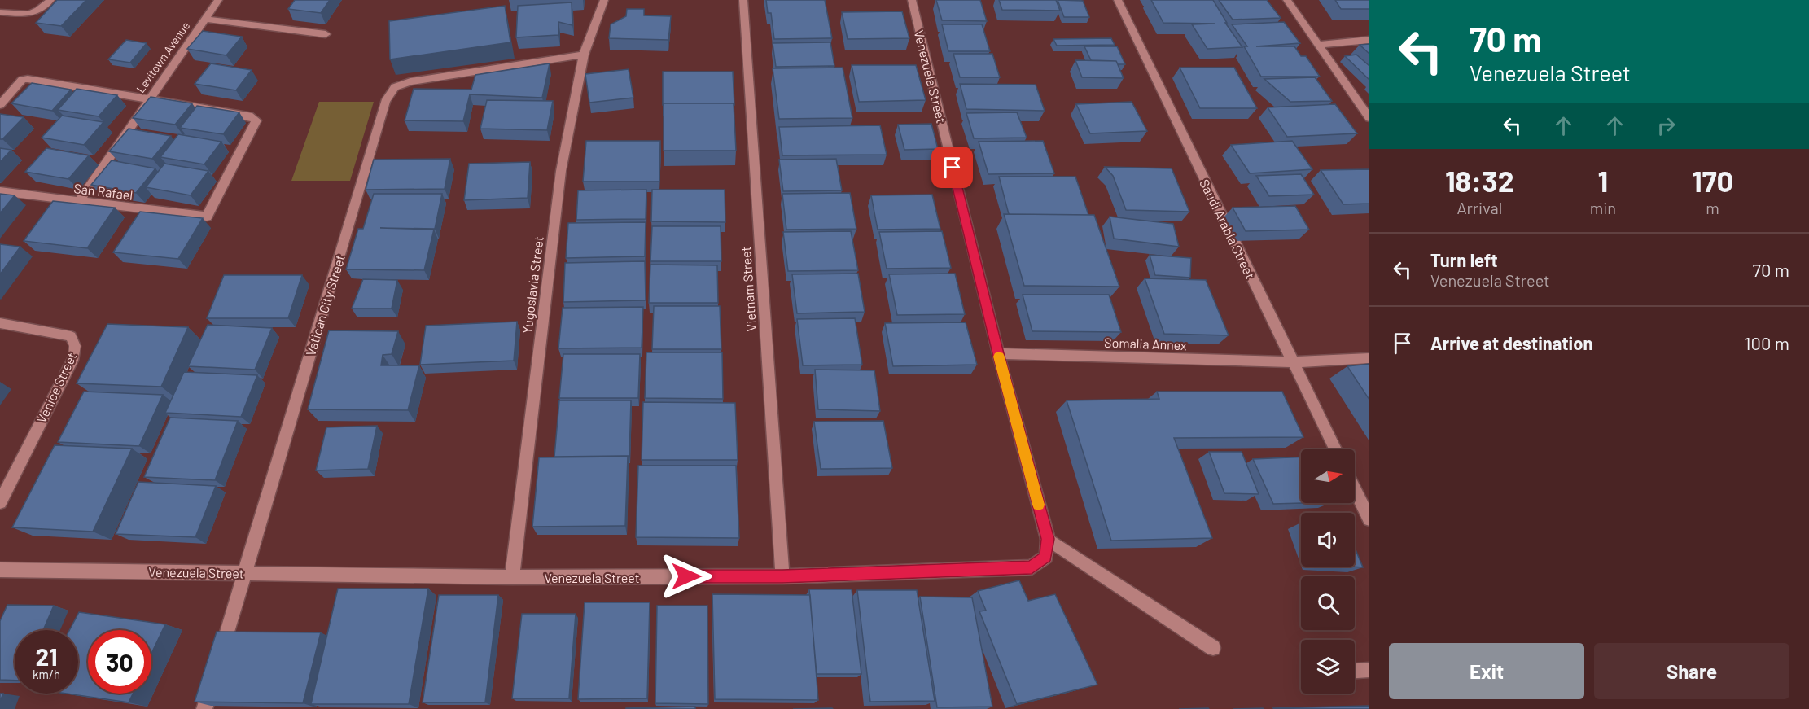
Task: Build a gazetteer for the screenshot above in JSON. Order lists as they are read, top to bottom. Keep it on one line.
{"streets":{"street":["Levitown Avenue","Venezuela Street","San Rafael","Saudi Arabia Street","Yugoslavia Street","Vietnam Street","Vatican City Street","Somalia Annex","Venice Street"]},"crossings":[["Levitown Avenue","San Rafael"],["Venezuela Street","Yugoslavia Street"],["Venezuela Street","Vietnam Street"],["Venezuela Street","Vatican City Street"],["Venezuela Street","Somalia Annex"],["Saudi Arabia Street","Somalia Annex"],["Yugoslavia Street","Vatican City Street"]],"north":"right","page":{"turn":["70 m","Venezuela Street"],"eta":["18:32","Arrival","1","min","170","m"],"list":[{"name":"Turn left","note":"Venezuela Street","value":"70 m"},{"name":"Arrive at destination","value":"100 m"}],"speed":"21 km/h","limit":"30","buttons":["Exit","Share"]}}
